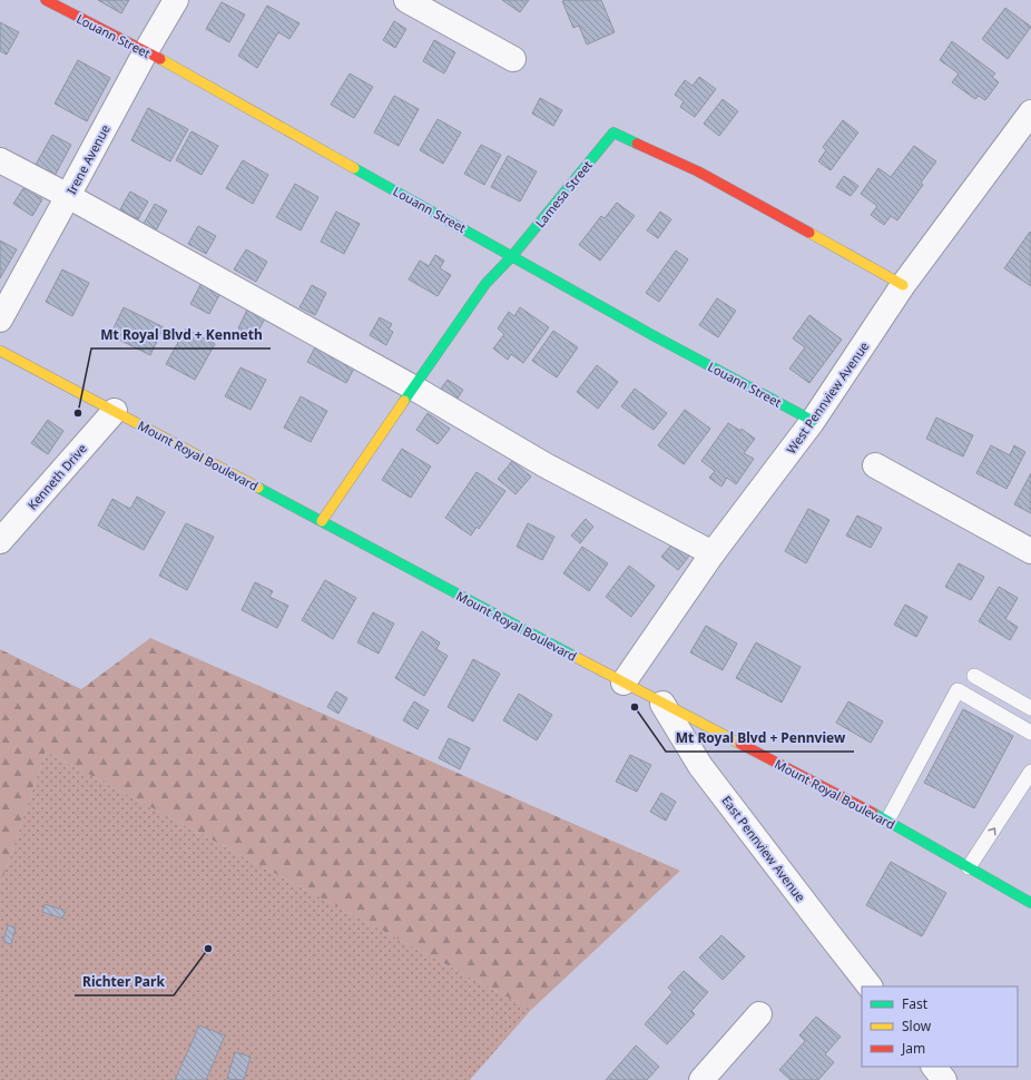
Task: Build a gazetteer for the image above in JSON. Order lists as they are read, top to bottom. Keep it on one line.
{"streets":{"street":["Louann Street","Irene Avenue","Lamesa Street","West Pennview Avenue","Mount Royal Boulevard","Kenneth Drive","East Pennview Avenue"]},"crossings":[["Louann Street","Irene Avenue"],["Louann Street","Lamesa Street"],["Louann Street","West Pennview Avenue"],["Lamesa Street","West Pennview Avenue"],["Lamesa Street","Mount Royal Boulevard"],["West Pennview Avenue","Mount Royal Boulevard"],["Mount Royal Boulevard","Kenneth Drive"],["Mount Royal Boulevard","East Pennview Avenue"]],"places":["Mt Royal Blvd + Kenneth","Mt Royal Blvd + Pennview","Richter Park"],"legend":["Fast","Slow","Jam"]}
